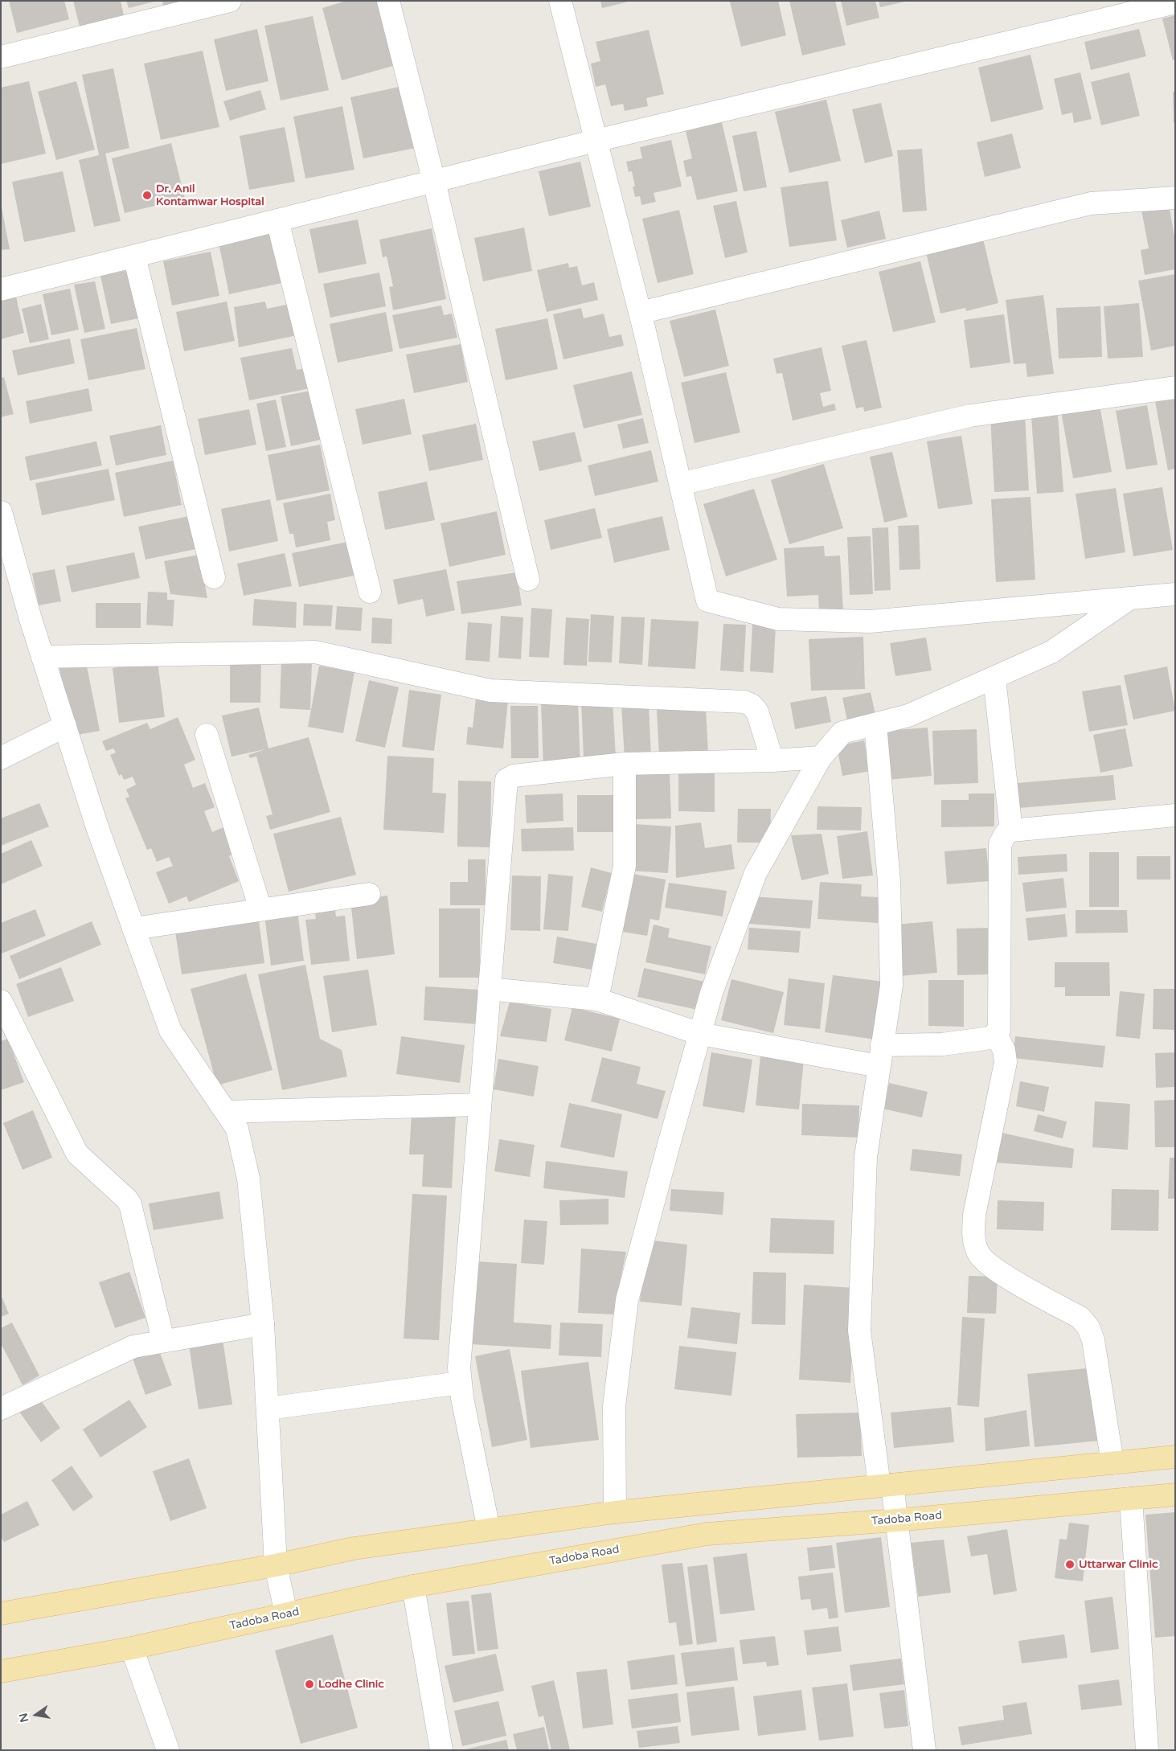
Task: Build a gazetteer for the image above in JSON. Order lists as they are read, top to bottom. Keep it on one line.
{"streets":{"main road":["Tadoba Road"]},"places":["Dr. Anil Kontamwar Hospital","Uttarwar Clinic","Lodhe Clinic"],"north":"left"}
